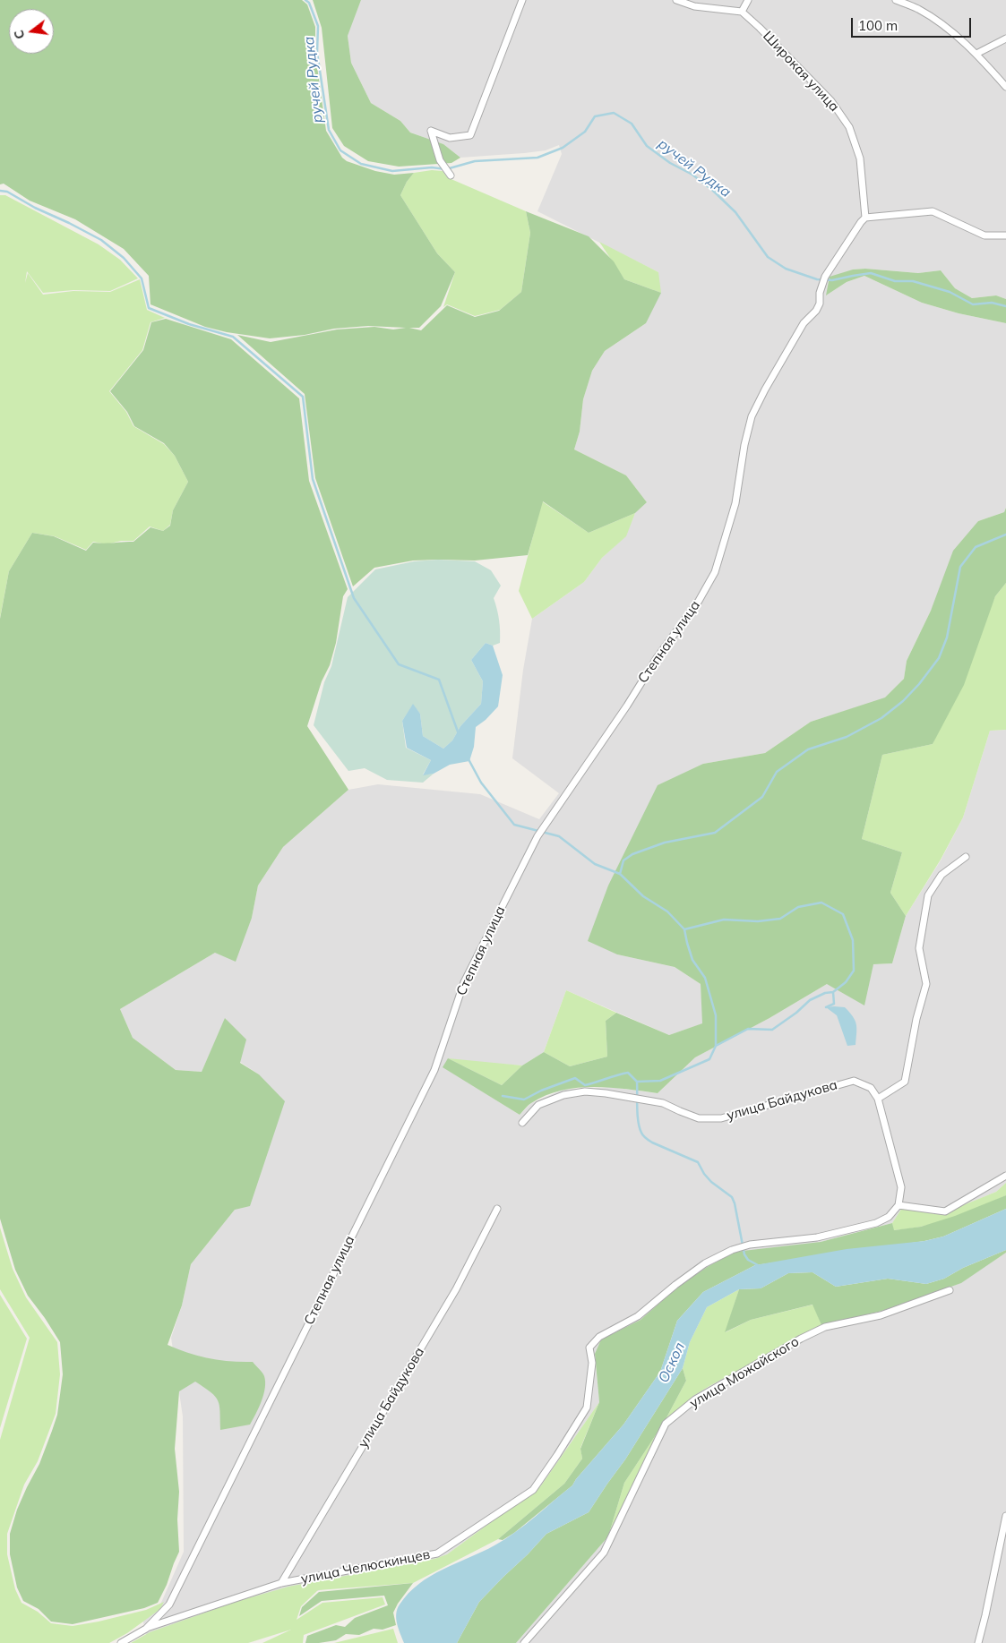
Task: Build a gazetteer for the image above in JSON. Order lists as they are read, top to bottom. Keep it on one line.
{"streets":{"street":["Широкая улица","Степная улица","улица Байдукова","улица Можайского","улица Челюскинцев"]},"crossings":[["Широкая улица","Степная улица"],["Степная улица","улица Челюскинцев"],["улица Байдукова","улица Челюскинцев"]],"water":["ручей Рудка","Оскол"],"scale_bar":"100 m","north":"left"}
